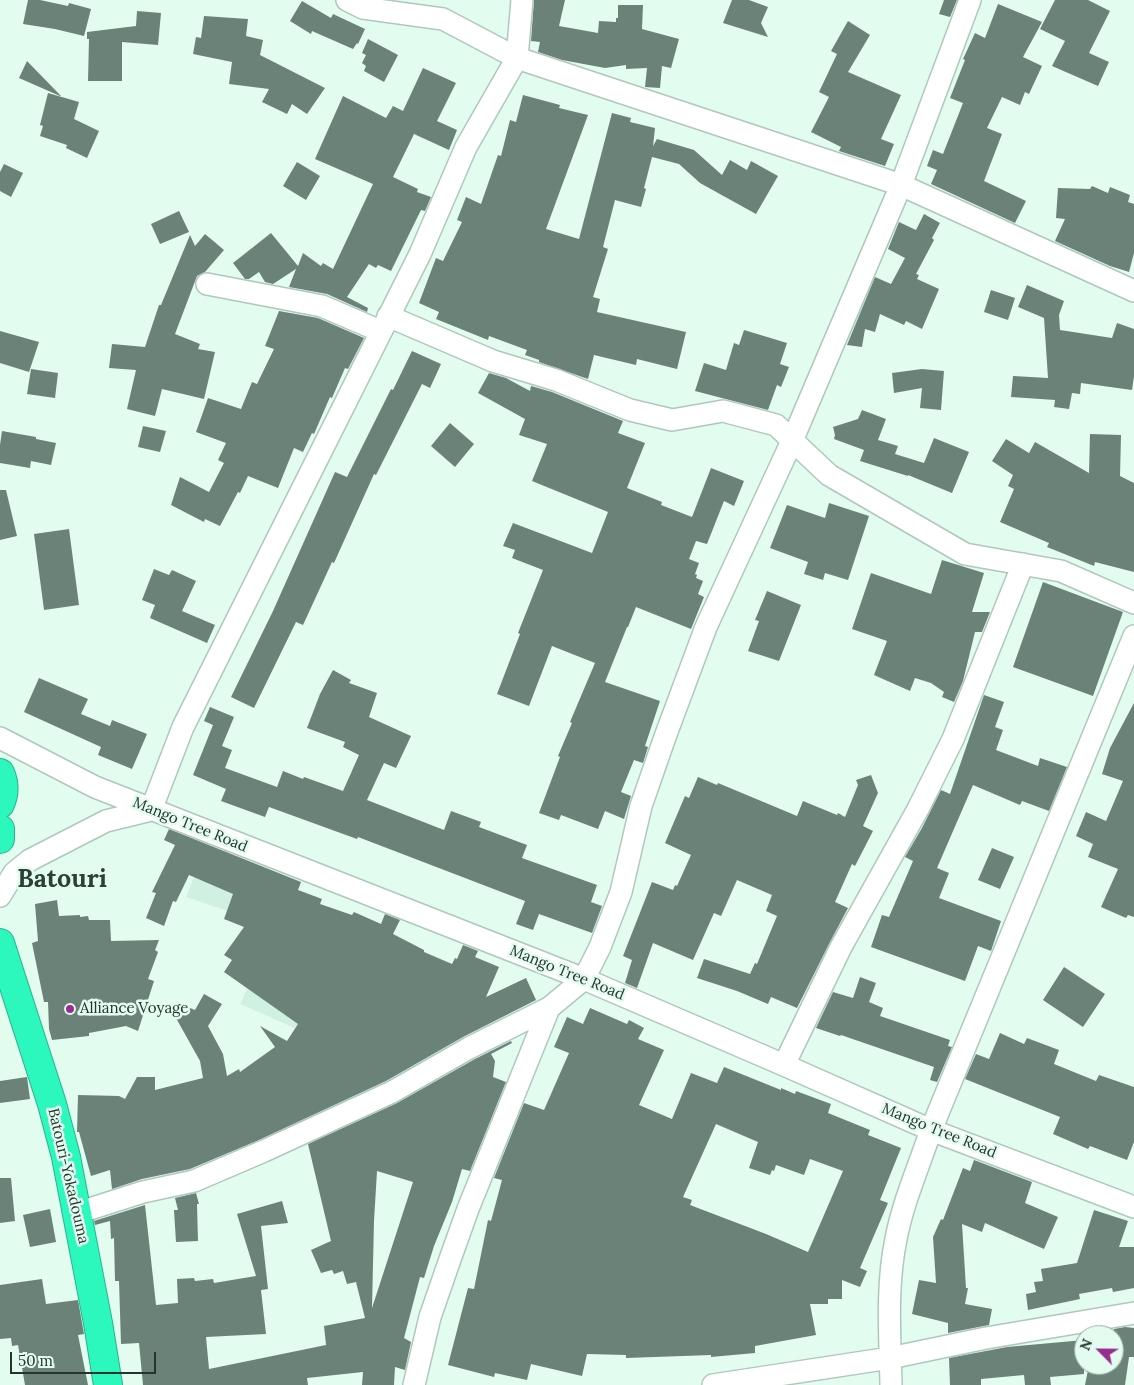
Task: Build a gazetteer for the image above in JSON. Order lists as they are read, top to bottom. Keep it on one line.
{"streets":{"highway":["Batouri-Yokadouma"],"street":["Mango Tree Road"]},"districts":["Batouri"],"places":["Alliance Voyage"],"scale_bar":"50 m","north":"top left"}
